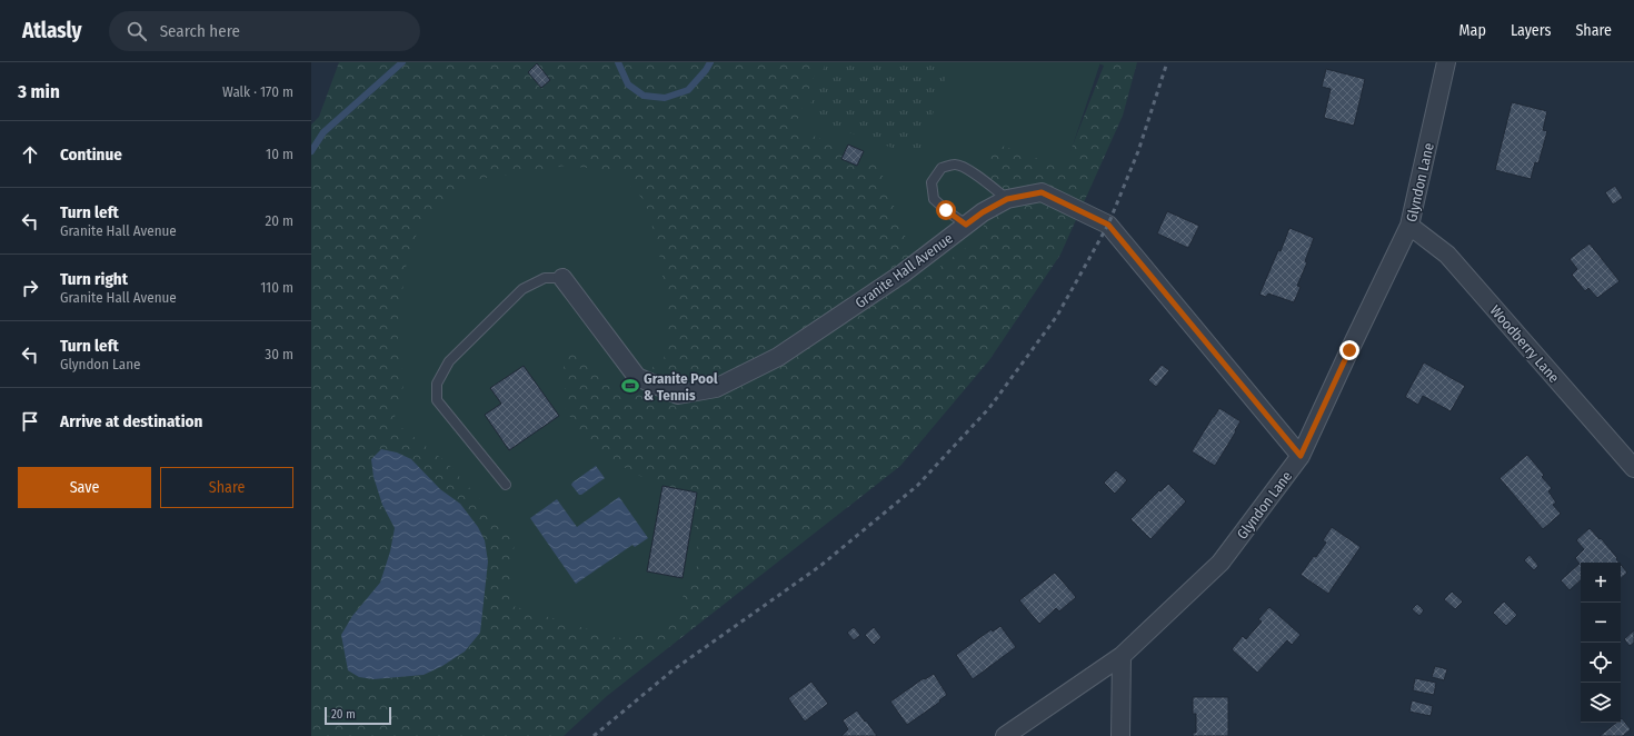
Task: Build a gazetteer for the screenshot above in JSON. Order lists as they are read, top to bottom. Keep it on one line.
{"streets":{"street":["Glyndon Lane","Granite Hall Avenue","Woodberry Lane"]},"crossings":[["Glyndon Lane","Granite Hall Avenue"],["Glyndon Lane","Woodberry Lane"]],"places":{"sports":["Granite Pool & Tennis"]},"scale_bar":"20 m","page":{"header":"Atlasly","search":"Search here","nav":["Map","Layers","Share"],"heading":["3 min","Walk · 170 m"],"list":[["Continue","10 m"],["Turn left","Granite Hall Avenue","20 m"],["Turn right","Granite Hall Avenue","110 m"],["Turn left","Glyndon Lane","30 m"],"Arrive at destination"],"buttons":["Save","Share"],"map_buttons":["+","−"],"scale":"20 m"}}
